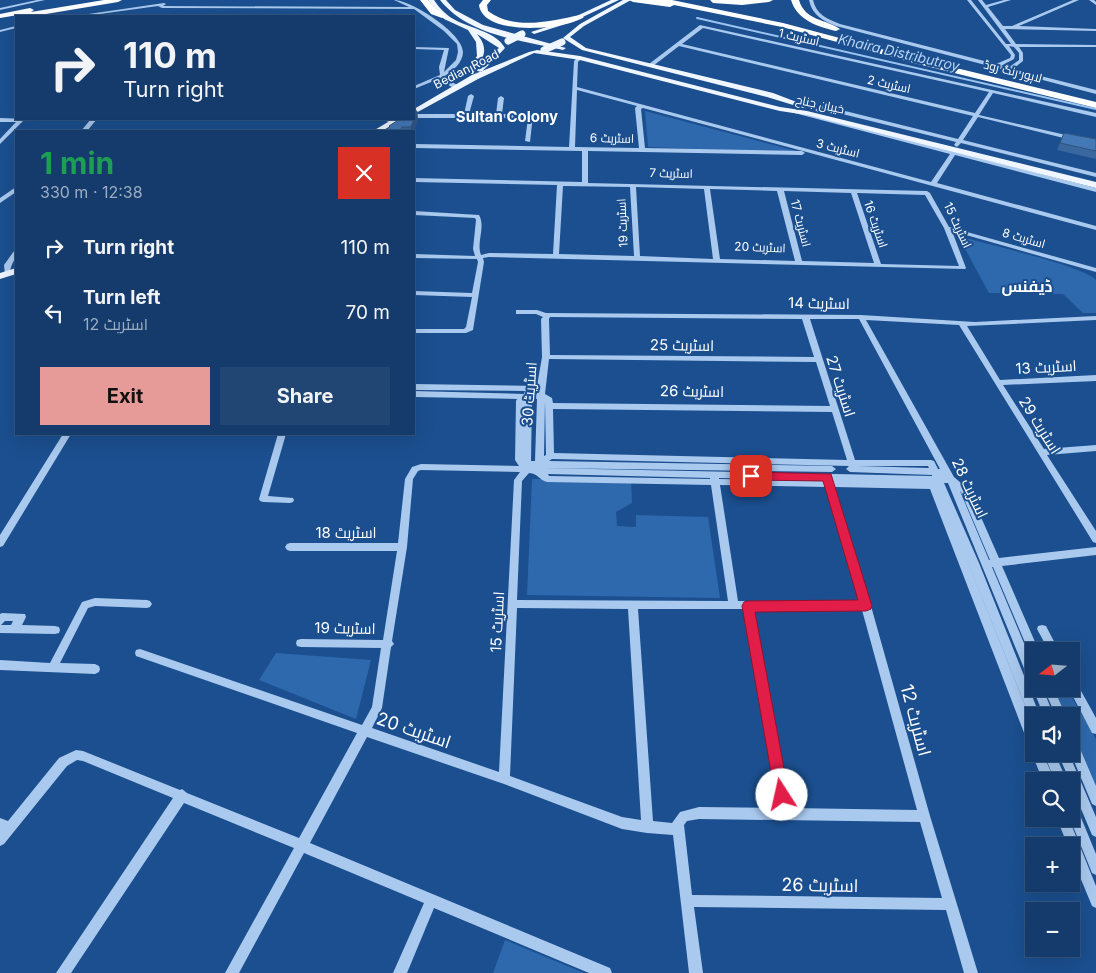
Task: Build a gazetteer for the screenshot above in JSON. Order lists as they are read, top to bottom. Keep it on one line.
{"streets":{"highway":["لاہور رنگ روڈ"],"main road":["Bedian Road","خیبان جناح"],"street":["اسٹریٹ 1","اسٹریٹ 2","اسٹریٹ 6","اسٹریٹ 3","اسٹریٹ 7","اسٹریٹ 19","اسٹریٹ 17","اسٹریٹ 16","اسٹریٹ 15","اسٹریٹ 8","اسٹریٹ 20","اسٹریٹ 14","اسٹریٹ 25","اسٹریٹ 13","اسٹریٹ 27","اسٹریٹ 26","اسٹریٹ 30","اسٹریٹ 29","اسٹریٹ 28","اسٹریٹ 18","اسٹریٹ 12"]},"crossings":[["اسٹریٹ 1","اسٹریٹ 2"],["Bedian Road","خیبان جناح"],["اسٹریٹ 6","اسٹریٹ 3"],["اسٹریٹ 7","اسٹریٹ 19"],["اسٹریٹ 7","اسٹریٹ 17"],["اسٹریٹ 7","اسٹریٹ 16"],["اسٹریٹ 7","اسٹریٹ 15"],["اسٹریٹ 19","اسٹریٹ 20"],["اسٹریٹ 17","اسٹریٹ 20"],["اسٹریٹ 16","اسٹریٹ 20"],["اسٹریٹ 15","اسٹریٹ 8"],["اسٹریٹ 15","اسٹریٹ 20"],["اسٹریٹ 15","اسٹریٹ 30"],["اسٹریٹ 14","اسٹریٹ 27"],["اسٹریٹ 14","اسٹریٹ 30"],["اسٹریٹ 14","اسٹریٹ 29"],["اسٹریٹ 14","اسٹریٹ 28"],["اسٹریٹ 25","اسٹریٹ 27"],["اسٹریٹ 25","اسٹریٹ 30"],["اسٹریٹ 13","اسٹریٹ 29"],["اسٹریٹ 27","اسٹریٹ 26"],["اسٹریٹ 26","اسٹریٹ 12"]],"districts":["Sultan Colony","ڈیفنس"],"water":["Khaira Distributroy"],"north":"left","page":{"turn":["110 m","Turn right"],"heading":["1 min","330 m · 12:38"],"list":[{"name":"Turn right","value":"110 m"},{"name":"Turn left","note":"اسٹریٹ 12","value":"70 m"}],"buttons":["Exit","Share"],"map_buttons":["+","−"]}}
